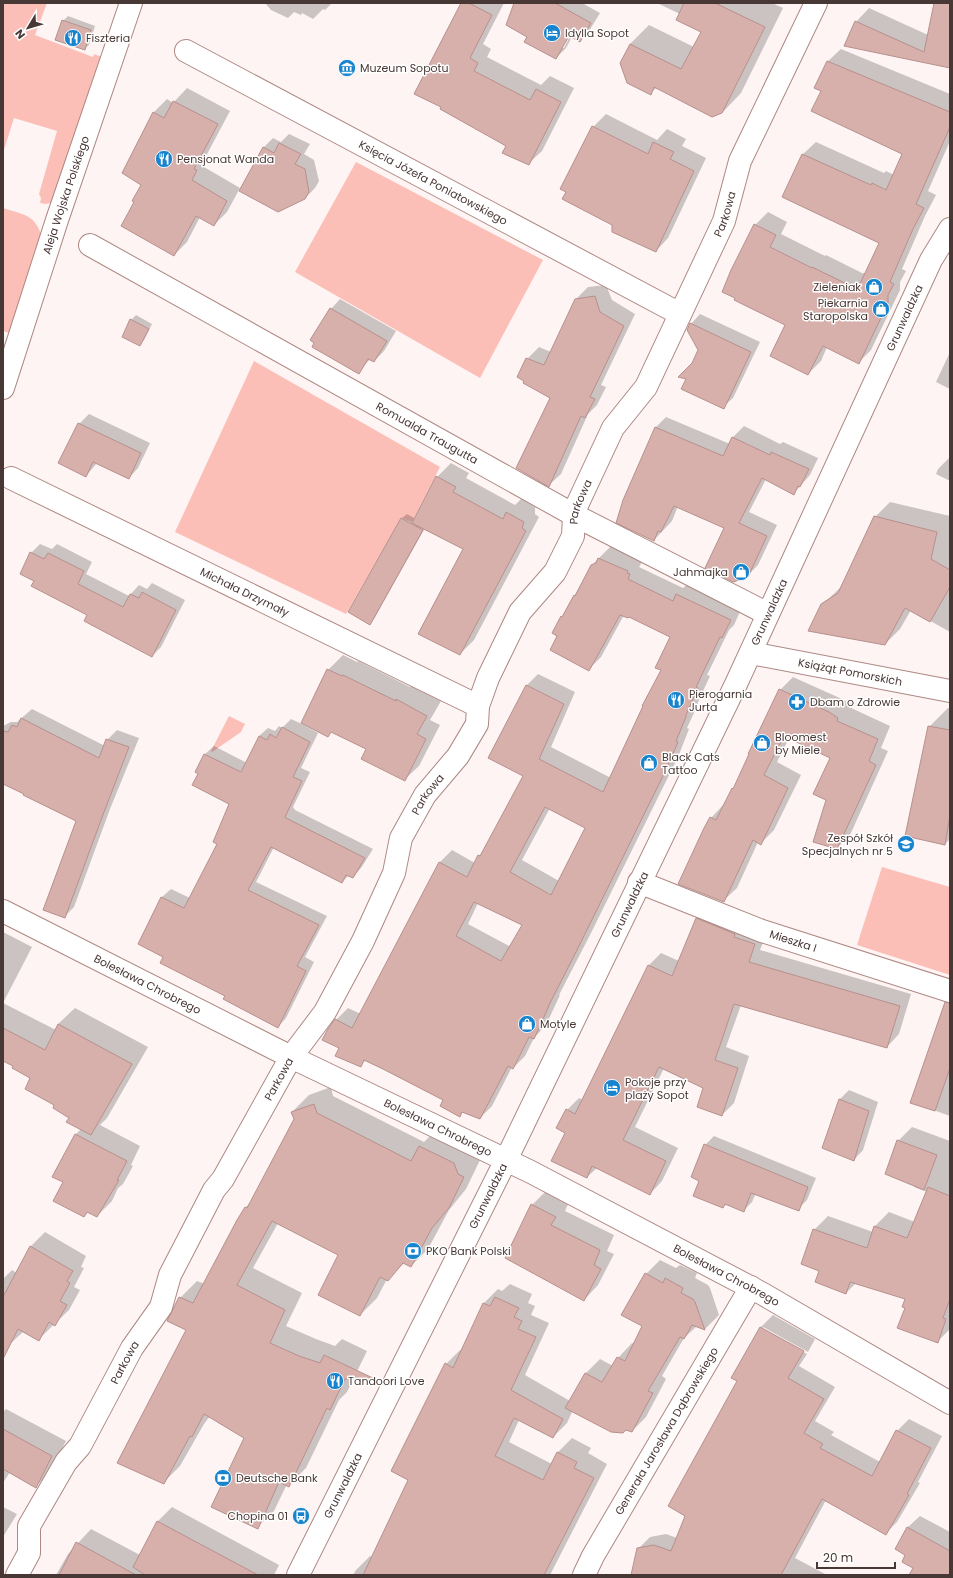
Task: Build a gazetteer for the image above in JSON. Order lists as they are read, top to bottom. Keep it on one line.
{"streets":{"street":["Księcia Józefa Poniatowskiego","Aleja Wojska Polskiego","Parkowa","Grunwaldzka","Romualda Traugutta","Michała Drzymały","Książąt Pomorskich","Mieszka I","Bolesława Chrobrego","Generała Jarosława Dąbrowskiego"]},"crossings":[["Księcia Józefa Poniatowskiego","Parkowa"],["Parkowa","Romualda Traugutta"],["Parkowa","Michała Drzymały"],["Parkowa","Bolesława Chrobrego"],["Grunwaldzka","Romualda Traugutta"],["Grunwaldzka","Książąt Pomorskich"],["Grunwaldzka","Mieszka I"],["Grunwaldzka","Bolesława Chrobrego"],["Bolesława Chrobrego","Generała Jarosława Dąbrowskiego"]],"places":{"hotel":["Idylla Sopot","Pokoje przy plaży Sopot"],"restaurant":["Fiszteria","Pensjonat Wanda","Pierogarnia Jurta","Tandoori Love"],"museum":["Muzeum Sopotu"],"shop":["Zieleniak","Piekarnia Staropolska","Jahmajka","Bloomest by Miele","Black Cats Tattoo","Motyle"],"pharmacy":["Dbam o Zdrowie"],"school or university":["Zespół Szkół Specjalnych nr 5"],"bank":["PKO Bank Polski","Deutsche Bank"],"bus stop":["Chopina 01"]},"scale_bar":"20 m","north":"bottom left"}
